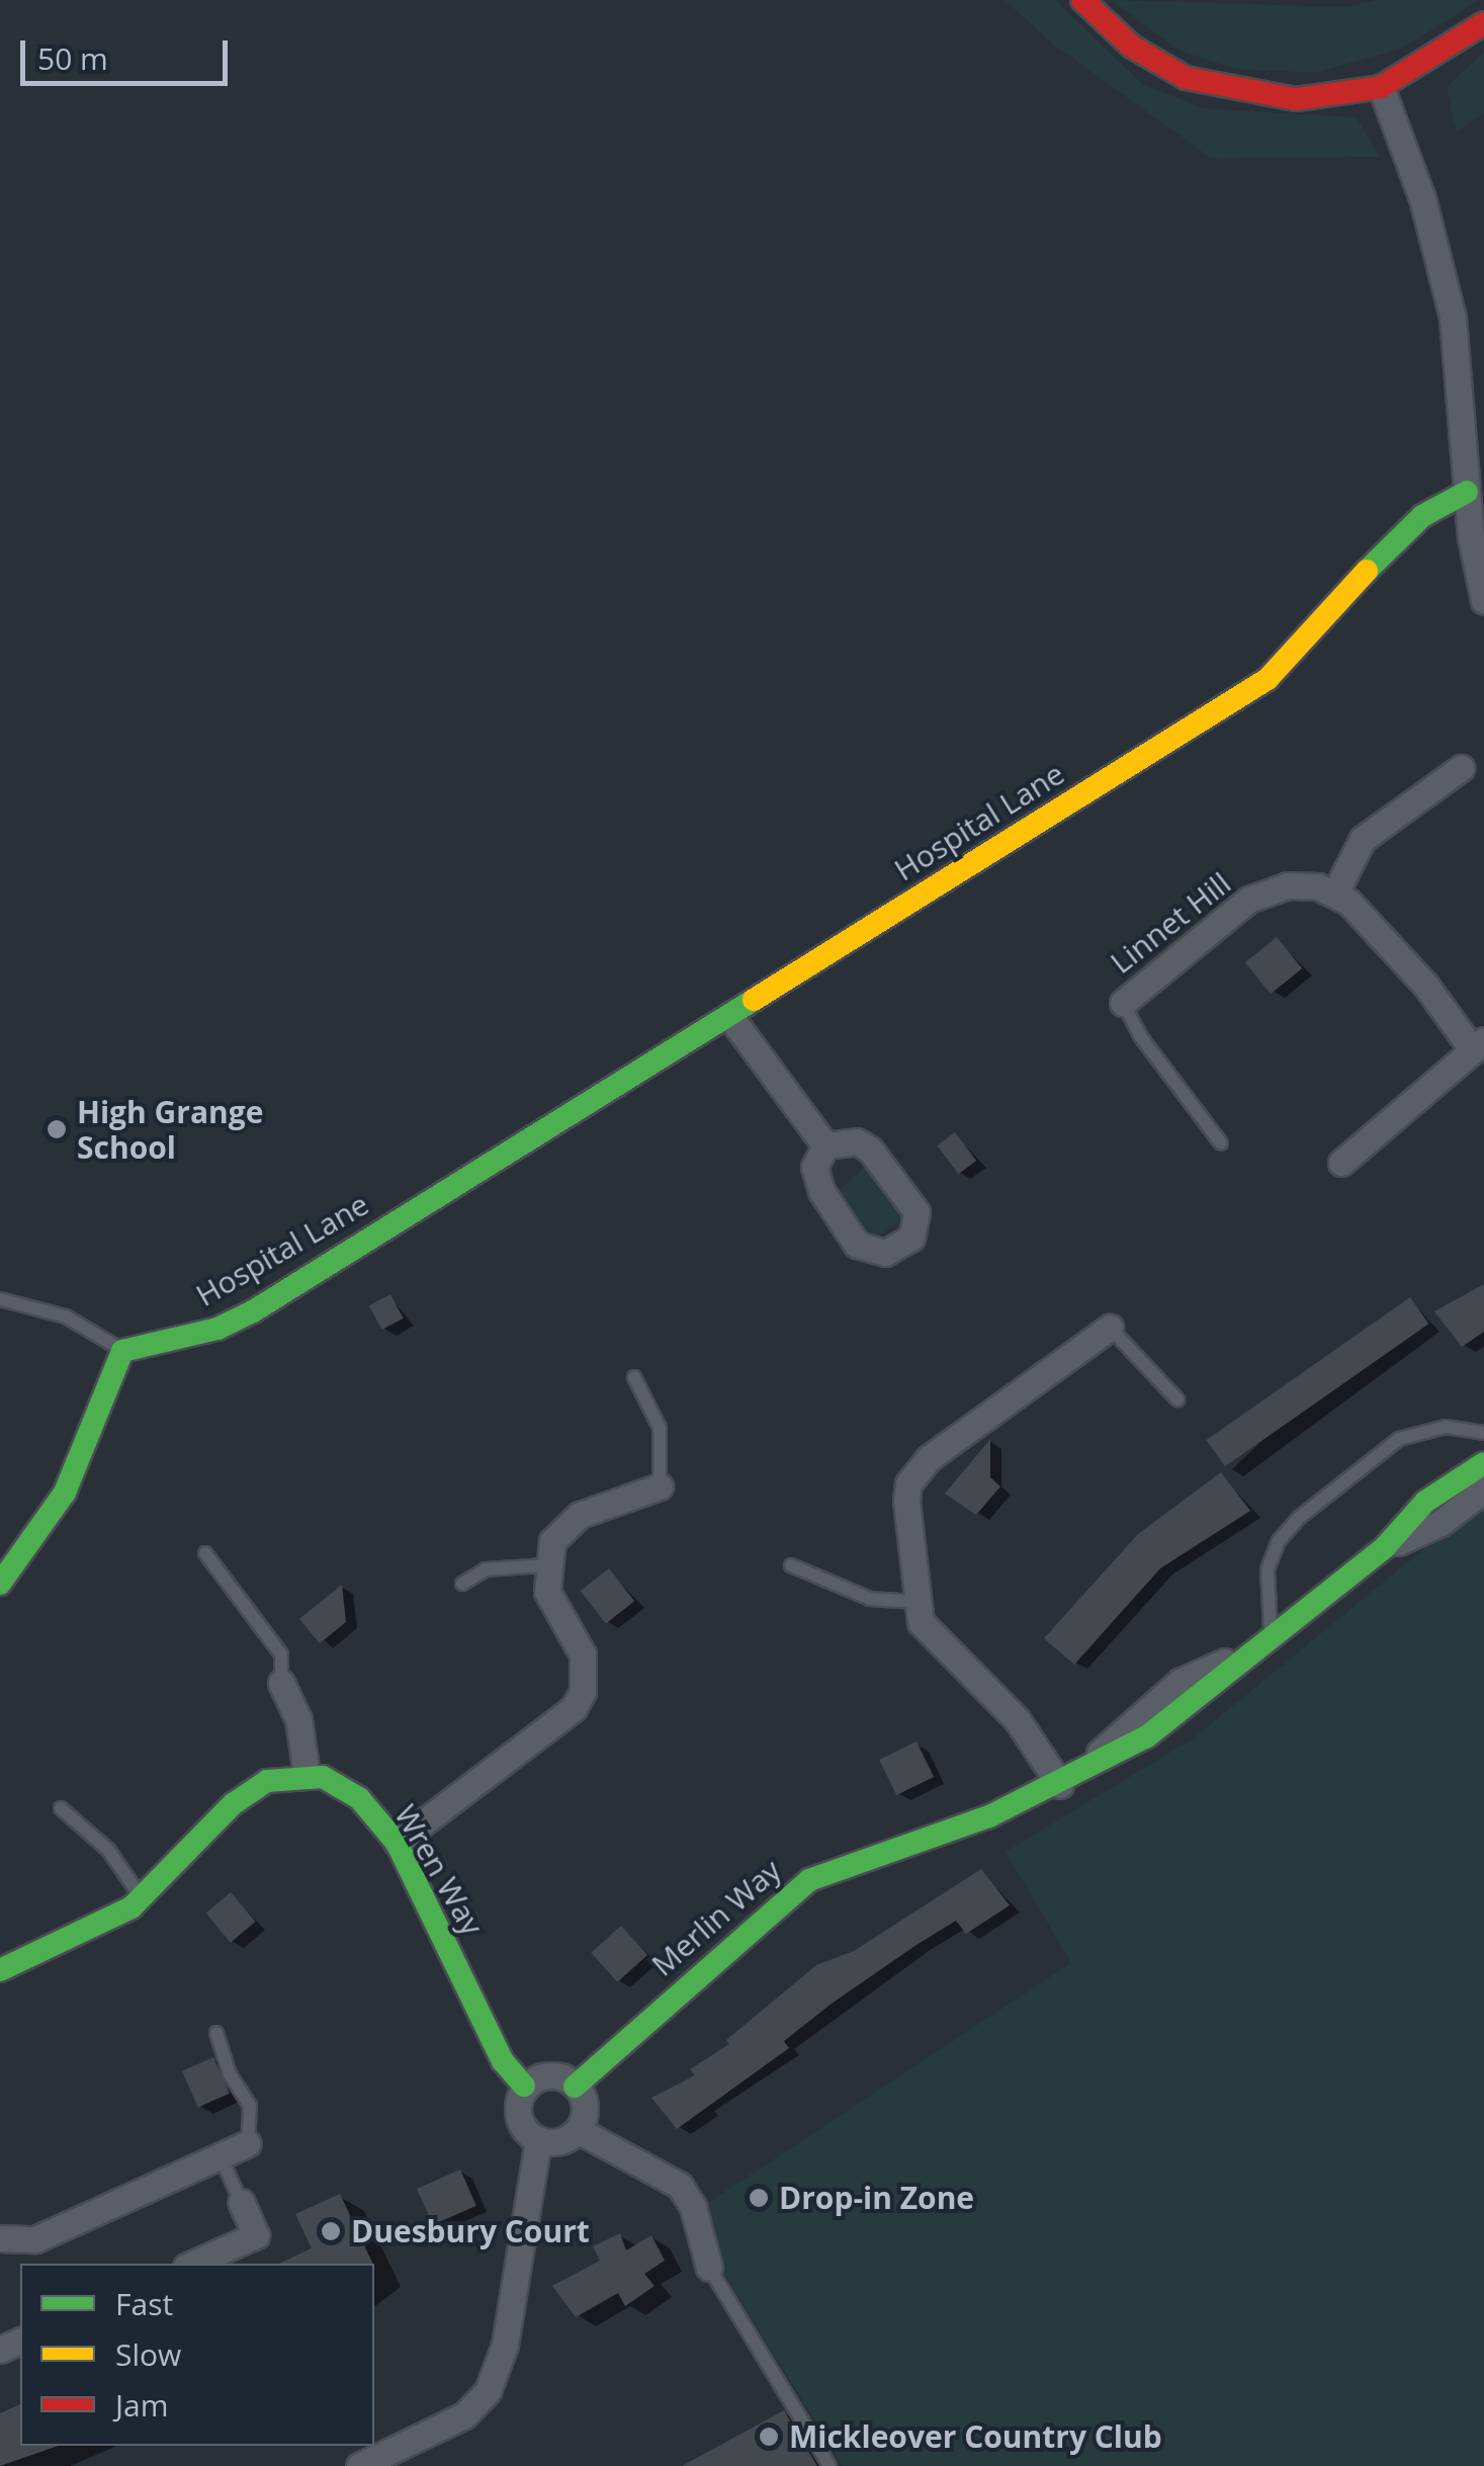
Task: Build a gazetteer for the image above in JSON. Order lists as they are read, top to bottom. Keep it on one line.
{"streets":{"street":["Hospital Lane","Linnet Hill","Wren Way","Merlin Way"]},"crossings":[["Wren Way","Merlin Way"]],"places":["High Grange School","Drop-in Zone","Duesbury Court","Mickleover Country Club"],"legend":["Fast","Slow","Jam"],"scale_bar":"50 m"}
